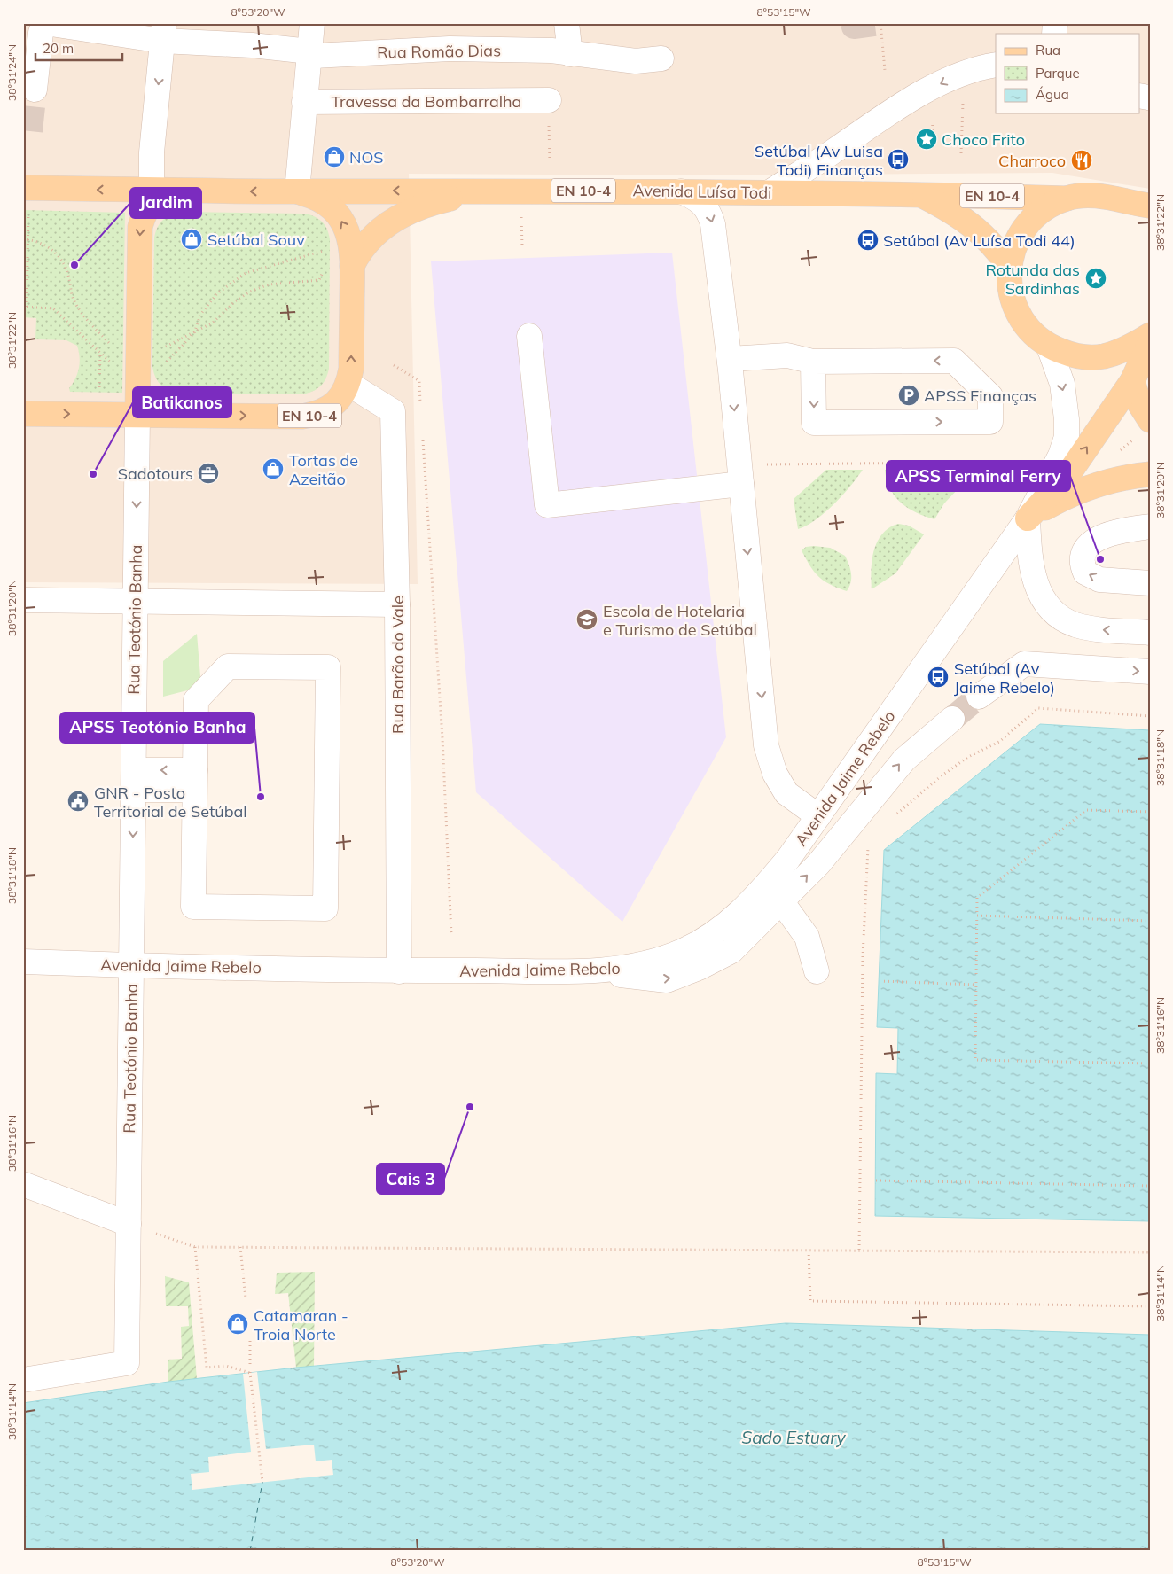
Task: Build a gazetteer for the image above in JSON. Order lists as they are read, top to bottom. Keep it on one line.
{"streets":{"main road":["EN 10-4","Avenida Luísa Todi","Avenida Jaime Rebelo"],"street":["Rua Romão Dias","Travessa da Bombarralha","Rua Teotónio Banha","Rua Barão do Vale"]},"crossings":[["Avenida Luísa Todi","Rua Teotónio Banha"],["Avenida Luísa Todi","Rua Barão do Vale"],["Rua Teotónio Banha","Avenida Jaime Rebelo"],["Rua Barão do Vale","Avenida Jaime Rebelo"]],"one_way":["Rua Teotónio Banha"],"water":["Sado Estuary"],"places":{"place":["Choco Frito","Rotunda das Sardinhas"],"shop":["NOS","Setúbal Souv","Tortas de Azeitão","Catamaran - Troia Norte"],"bus stop":["Setúbal (Av Luisa Todi) Finanças","Setúbal (Av Luísa Todi 44)","Setúbal (Av Jaime Rebelo)"],"restaurant":["Charroco"],"other":["Jardim","Batikanos","APSS Terminal Ferry","APSS Teotónio Banha","Cais 3"],"parking":["APSS Finanças"],"office":["Sadotours"],"school or university":["Escola de Hotelaria e Turismo de Setúbal"],"public building":["GNR - Posto Territorial de Setúbal"]},"legend":["Rua","Parque","Água"],"scale_bar":"20 m","coordinates":["8°53'20\"W","8°53'15\"W","38°31'24\"N","38°31'22\"N","38°31'20\"N","38°31'18\"N","38°31'16\"N","38°31'14\"N"]}
